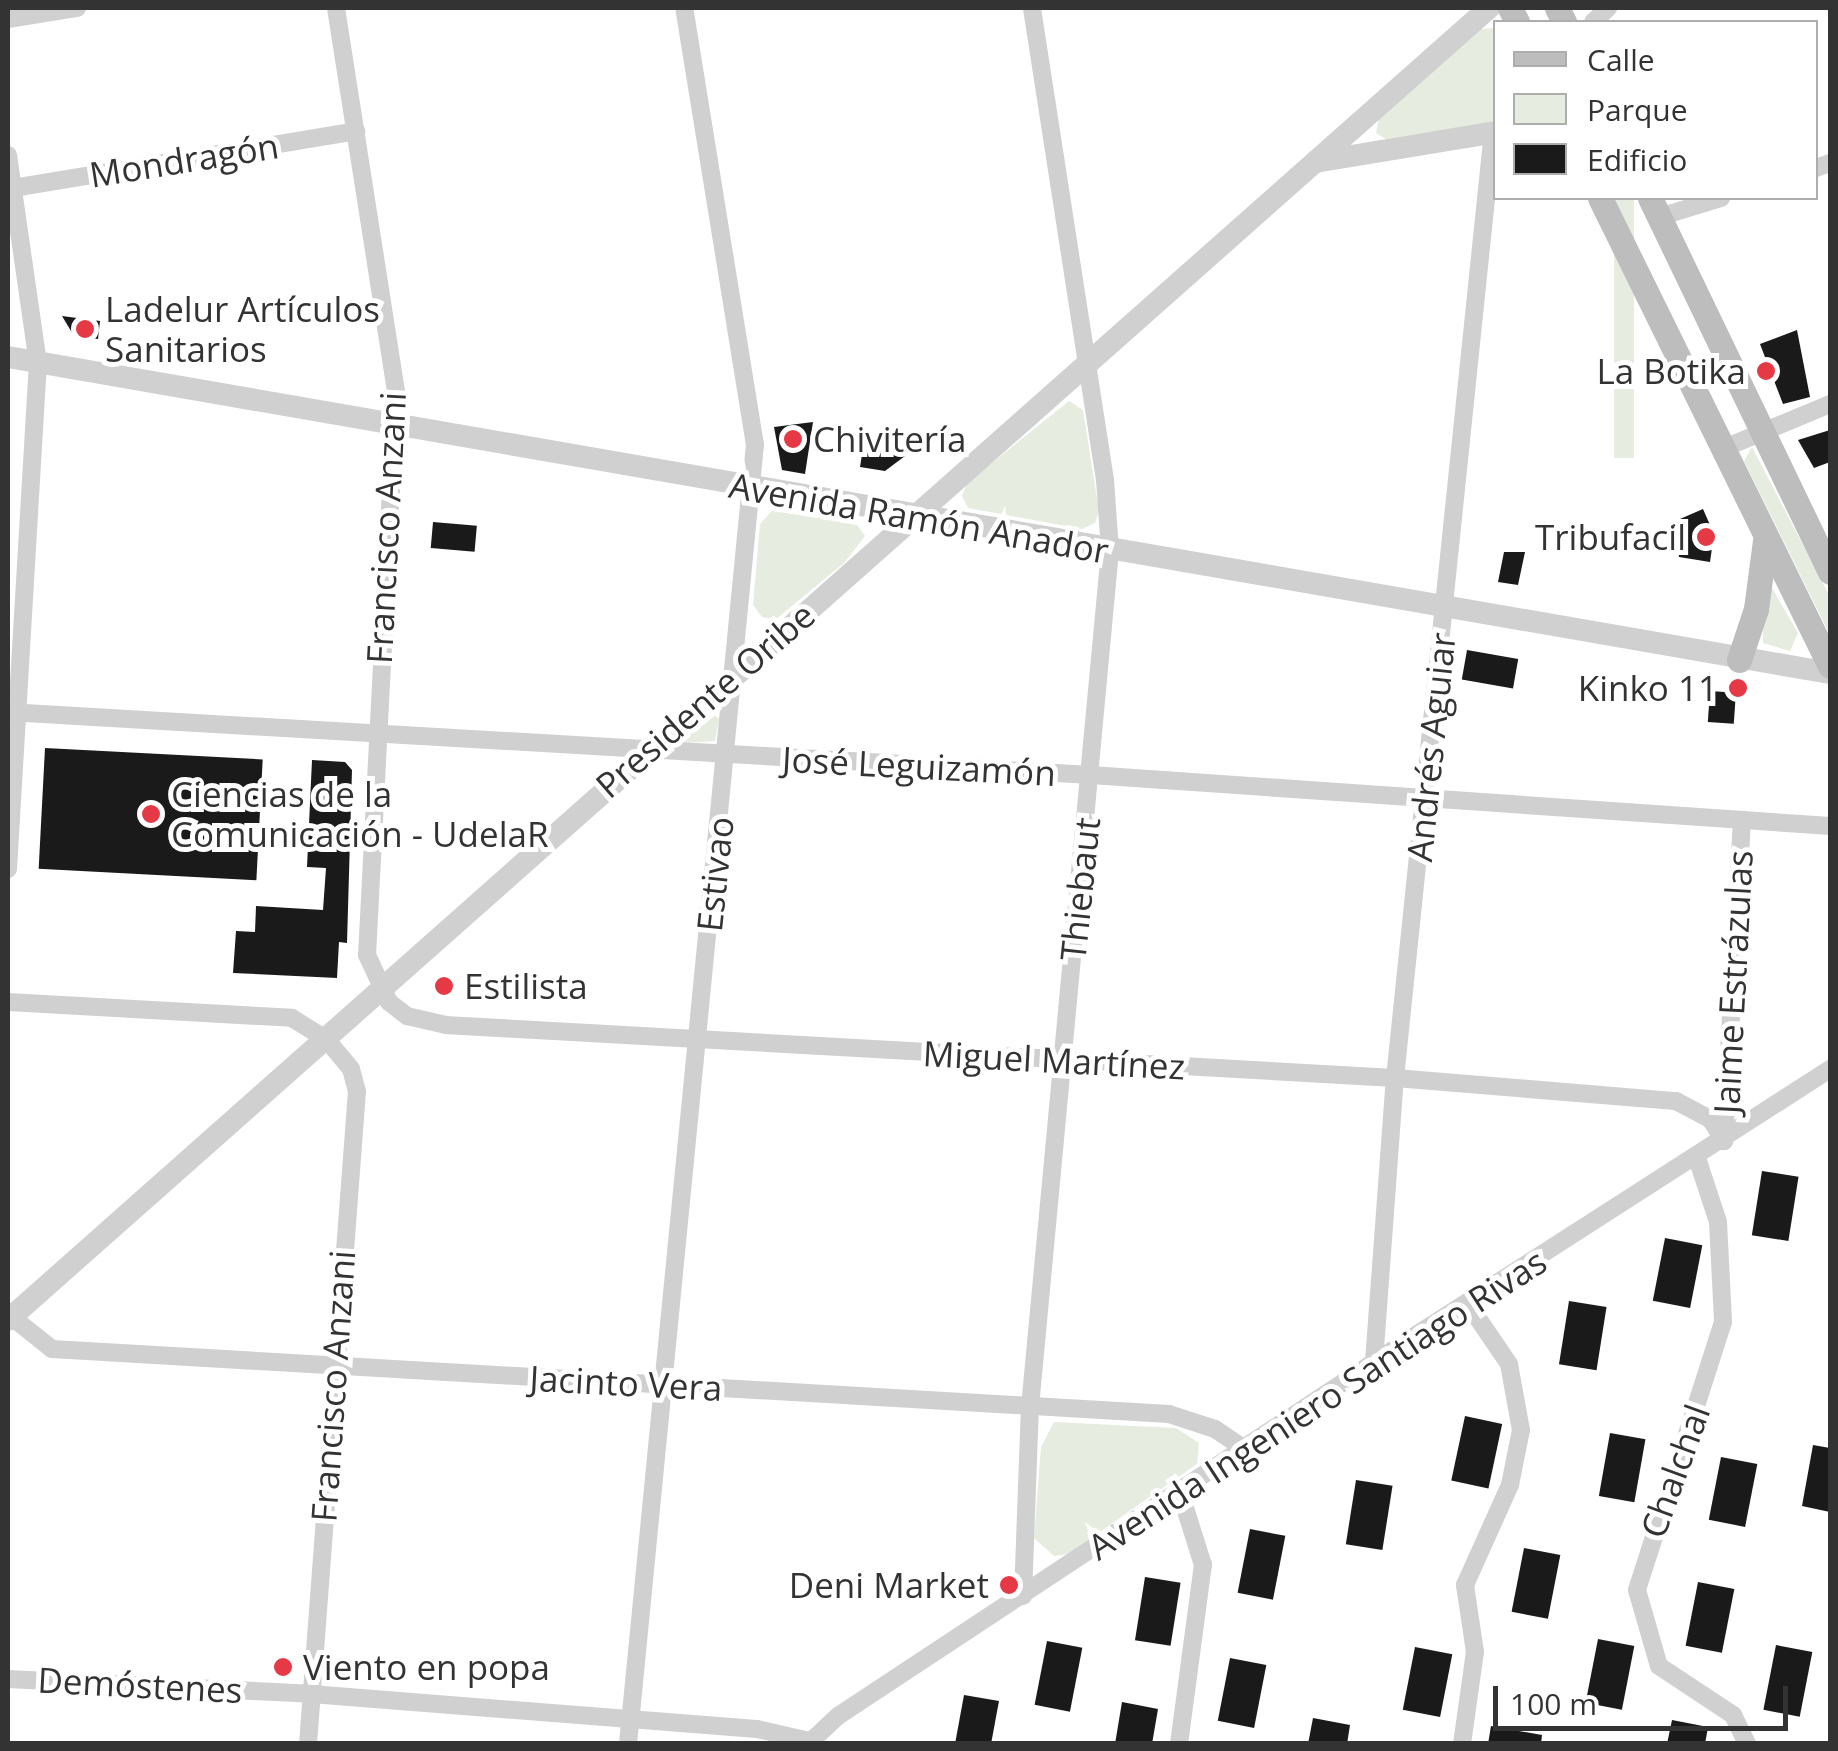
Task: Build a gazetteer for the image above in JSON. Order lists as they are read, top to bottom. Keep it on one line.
{"streets":{"street":["Mondragón","Avenida Ramón Anador","Francisco Anzani","Presidente Oribe","Andrés Aguiar","José Leguizamón","Estivao","Thiebaut","Jaime Estrázulas","Miguel Martínez","Jacinto Vera","Avenida Ingeniero Santiago Rivas","Chalchal","Demóstenes"]},"crossings":[["Mondragón","Francisco Anzani"],["Avenida Ramón Anador","Francisco Anzani"],["Avenida Ramón Anador","Presidente Oribe"],["Avenida Ramón Anador","Andrés Aguiar"],["Avenida Ramón Anador","Estivao"],["Avenida Ramón Anador","Thiebaut"],["Francisco Anzani","Presidente Oribe"],["Francisco Anzani","José Leguizamón"],["Francisco Anzani","Miguel Martínez"],["Francisco Anzani","Jacinto Vera"],["Francisco Anzani","Demóstenes"],["Presidente Oribe","José Leguizamón"],["Presidente Oribe","Estivao"],["Presidente Oribe","Thiebaut"],["Presidente Oribe","Miguel Martínez"],["Presidente Oribe","Jacinto Vera"],["Andrés Aguiar","José Leguizamón"],["Andrés Aguiar","Miguel Martínez"],["Andrés Aguiar","Avenida Ingeniero Santiago Rivas"],["José Leguizamón","Estivao"],["José Leguizamón","Thiebaut"],["José Leguizamón","Jaime Estrázulas"],["Estivao","Miguel Martínez"],["Estivao","Jacinto Vera"],["Estivao","Demóstenes"],["Thiebaut","Miguel Martínez"],["Thiebaut","Jacinto Vera"],["Thiebaut","Avenida Ingeniero Santiago Rivas"],["Jaime Estrázulas","Miguel Martínez"],["Jaime Estrázulas","Avenida Ingeniero Santiago Rivas"],["Miguel Martínez","Avenida Ingeniero Santiago Rivas"],["Jacinto Vera","Avenida Ingeniero Santiago Rivas"],["Avenida Ingeniero Santiago Rivas","Chalchal"],["Avenida Ingeniero Santiago Rivas","Demóstenes"]],"places":["Ladelur Artículos Sanitarios","La Botika","Chivitería","Tribufacil","Kinko 11","Ciencias de la Comunicación - UdelaR","Estilista","Deni Market","Viento en popa"],"legend":["Calle","Parque","Edificio"],"scale_bar":"100 m"}
